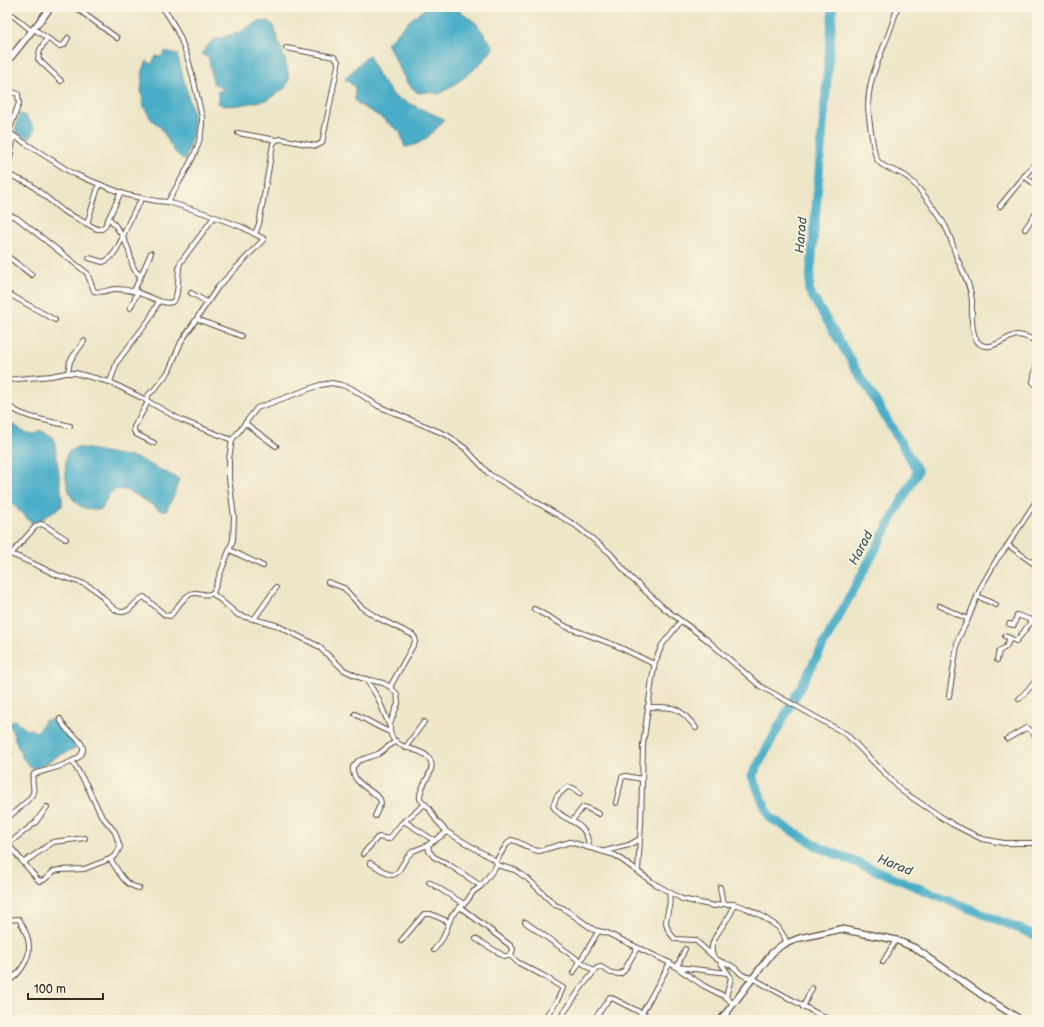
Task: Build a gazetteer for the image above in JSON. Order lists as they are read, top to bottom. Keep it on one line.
{"water":["Harad"],"scale_bar":"100 m"}
